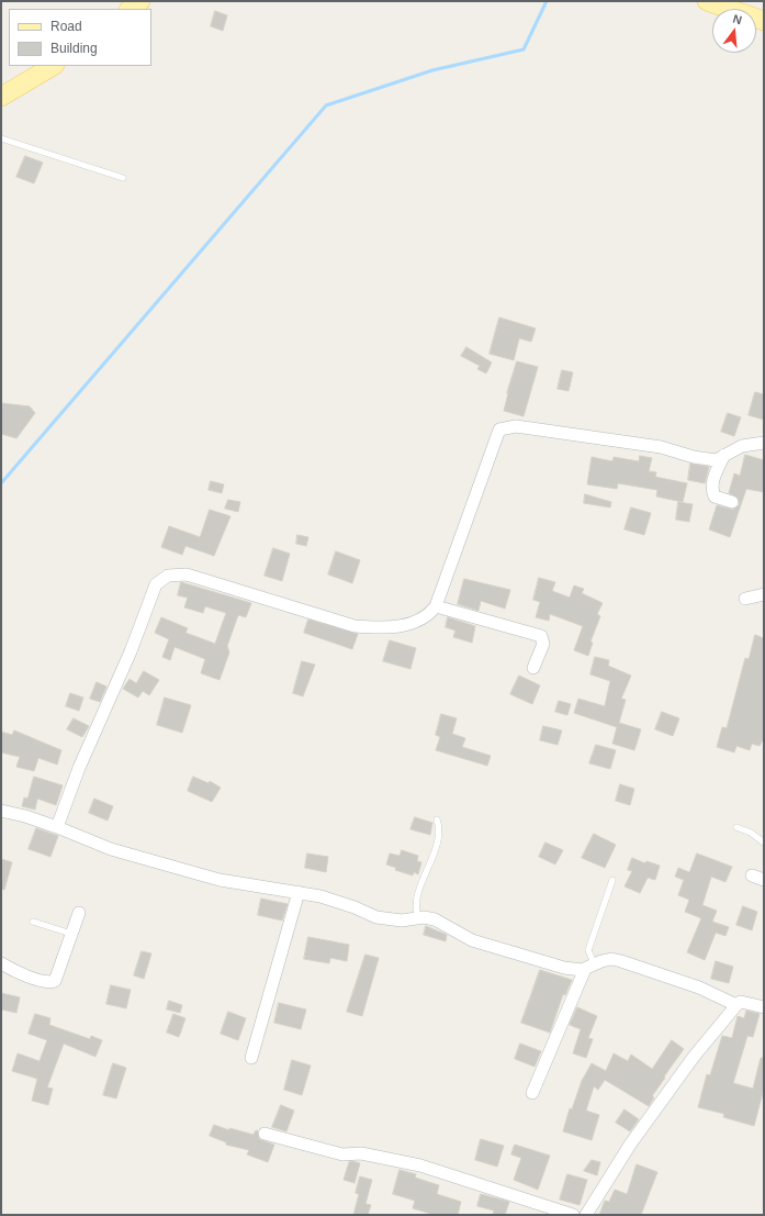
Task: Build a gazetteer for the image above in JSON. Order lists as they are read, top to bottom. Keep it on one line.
{"legend":["Road","Building"],"north":"top"}
